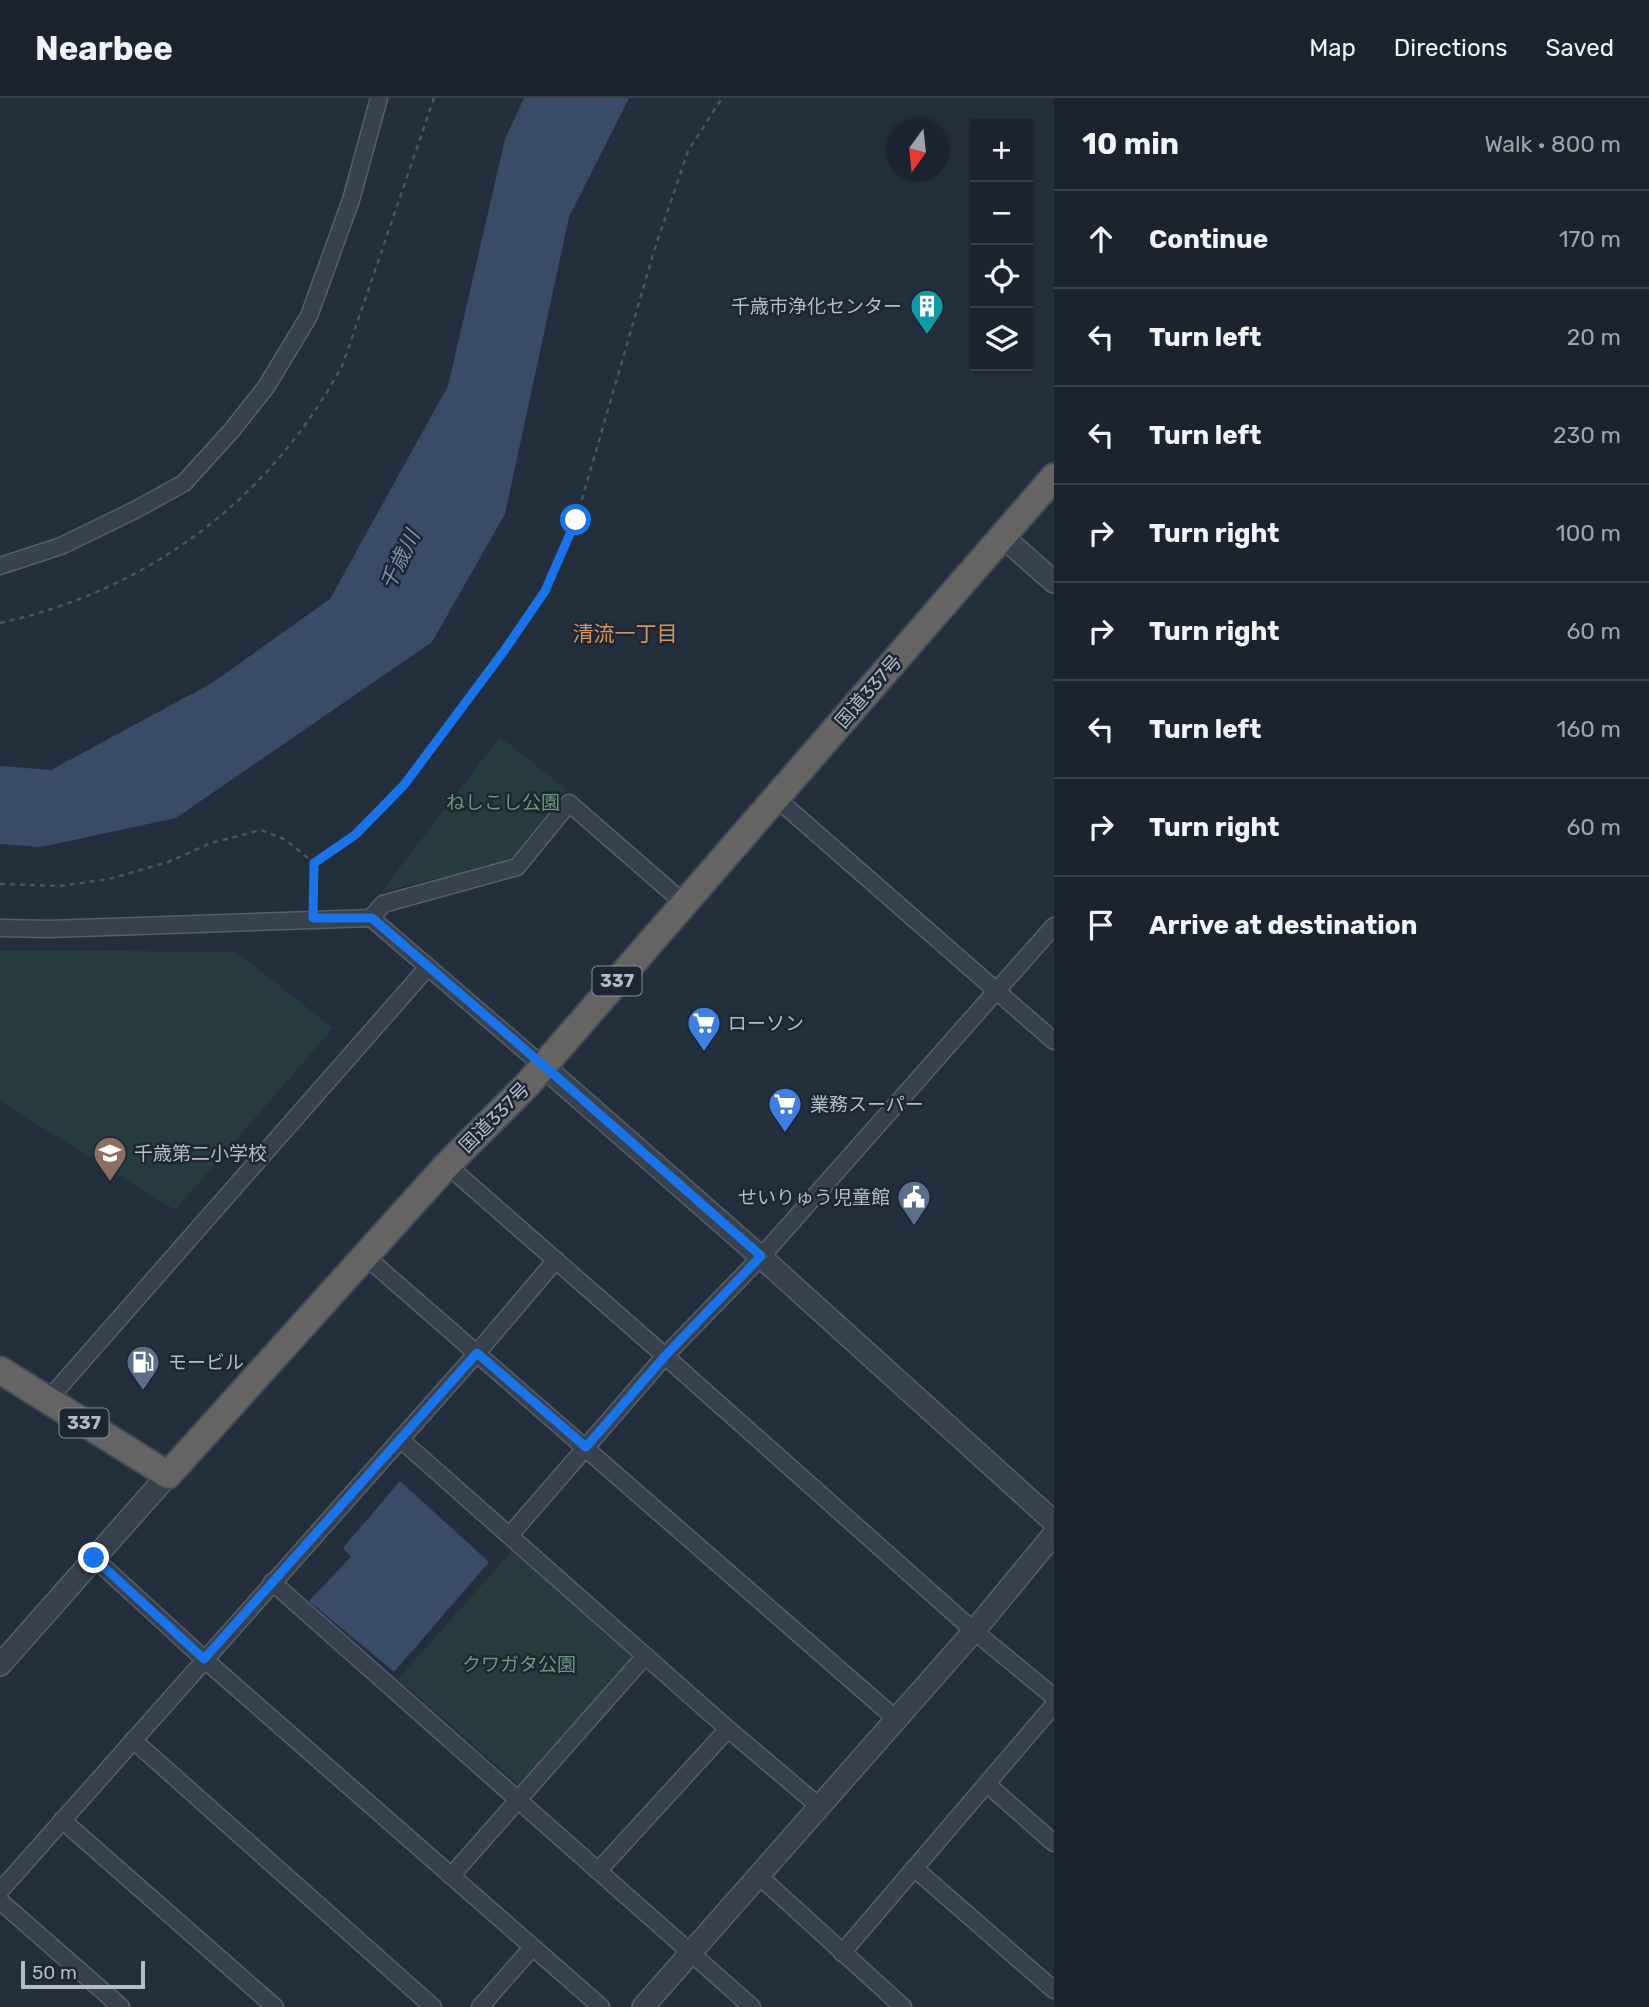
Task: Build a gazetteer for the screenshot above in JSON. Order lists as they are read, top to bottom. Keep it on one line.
{"streets":{"highway":["国道337号","337"]},"crossings":[["国道337号","337"]],"districts":["清流一丁目"],"water":["千歳川"],"parks":["ねしこし公園","クワガタ公園"],"places":{"building":["千歳市浄化センター"],"supermarket":["ローソン","業務スーパー"],"school or university":["千歳第二小学校"],"public building":["せいりゅう児童館"],"fuel station":["モービル"]},"scale_bar":"50 m","north":"bottom","page":{"header":"Nearbee","nav":["Map","Directions","Saved"],"heading":["10 min","Walk · 800 m"],"map_buttons":["+","−"],"list":[["Continue","170 m"],["Turn left","20 m"],["Turn left","230 m"],["Turn right","100 m"],["Turn right","60 m"],["Turn left","160 m"],["Turn right","60 m"],"Arrive at destination"],"scale":"50 m"}}
